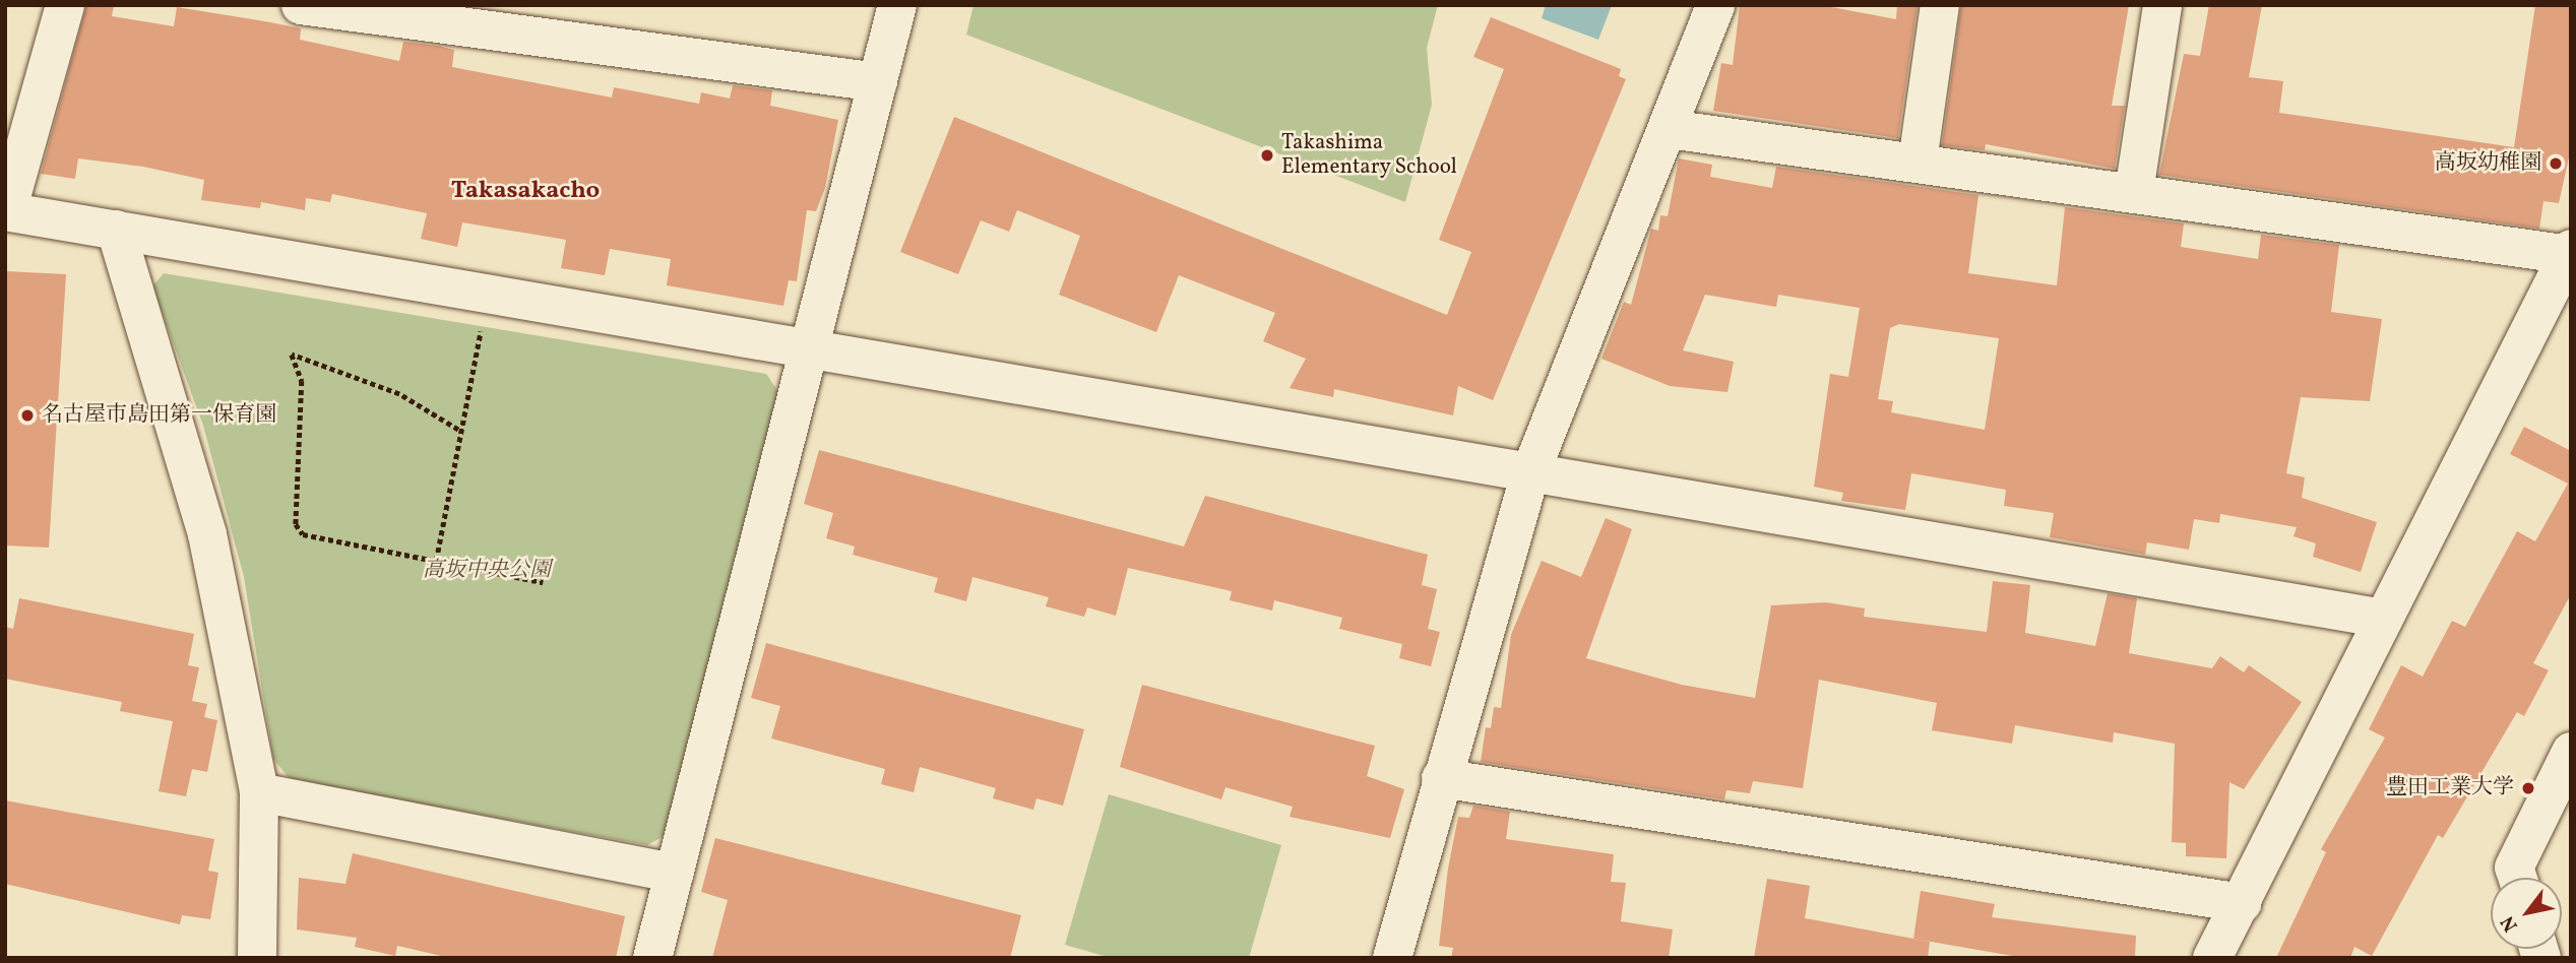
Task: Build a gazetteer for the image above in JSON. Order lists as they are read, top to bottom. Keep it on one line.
{"districts":["Takasakacho"],"parks":["高坂中央公園"],"places":["Takashima Elementary School","高坂幼稚園","名古屋市島田第一保育園","豊田工業大学"],"north":"bottom left"}
